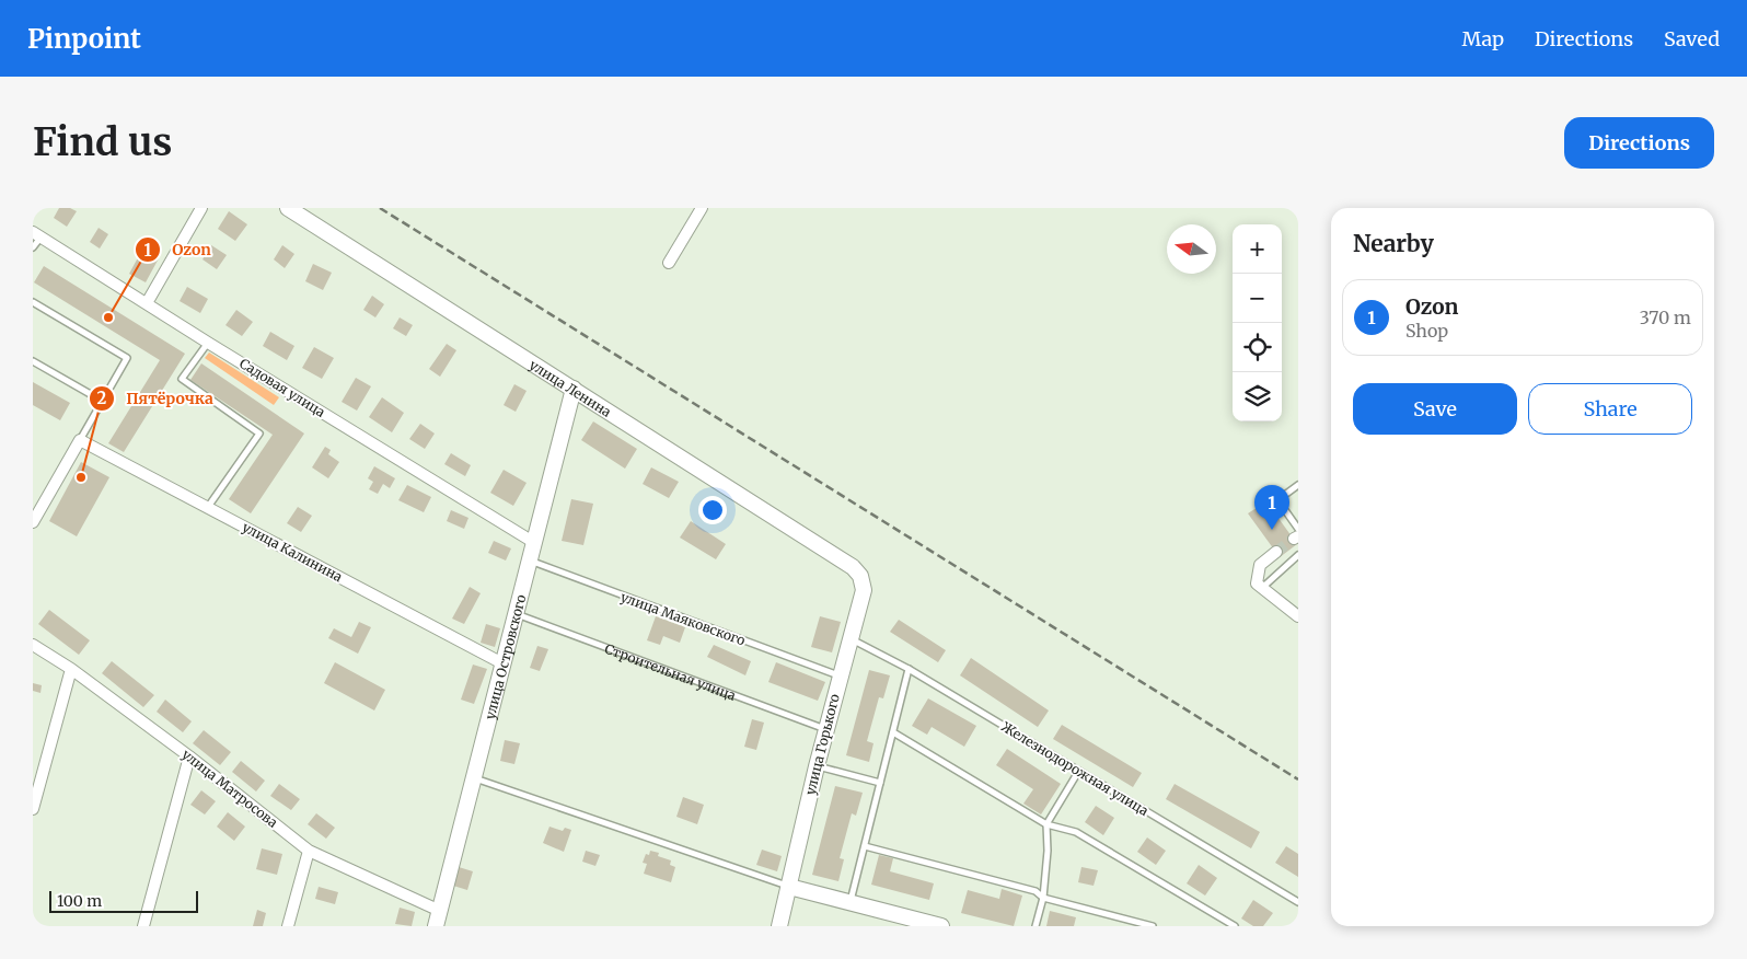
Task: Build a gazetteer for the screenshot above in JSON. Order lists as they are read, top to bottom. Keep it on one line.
{"streets":{"street":["Садовая улица","улица Ленина","улица Калинина","улица Островского","улица Горького","улица Матросова"],"lane":["улица Маяковского","Строительная улица","Железнодорожная улица"]},"crossings":[["Садовая улица","улица Островского"],["улица Ленина","улица Островского"],["улица Ленина","улица Горького"],["улица Калинина","улица Островского"],["улица Маяковского","улица Островского"],["улица Маяковского","улица Горького"],["улица Островского","Строительная улица"],["улица Островского","улица Матросова"],["Строительная улица","улица Горького"],["улица Горького","Железнодорожная улица"]],"places":["Ozon","Пятёрочка"],"scale_bar":"100 m","north":"left","page":{"header":"Pinpoint","nav":["Map","Directions","Saved"],"buttons":["Directions",["Save","Share"]],"title":"Find us","heading":"Nearby","map_buttons":["+","−"],"list":[{"mark":"1","name":"Ozon","note":"Shop","value":"370 m"}],"pins":"1","scale":"100 m"}}
